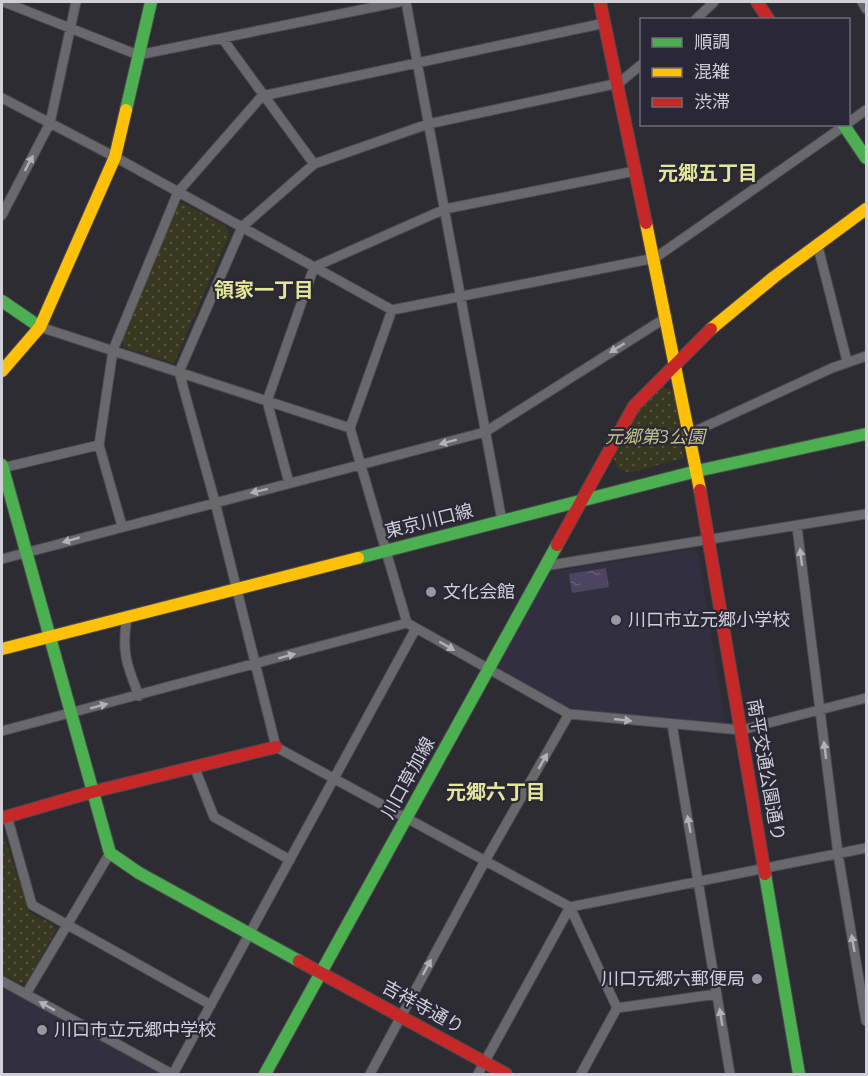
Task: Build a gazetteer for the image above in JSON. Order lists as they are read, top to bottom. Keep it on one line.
{"streets":{"street":["東京川口線","南平交通公園通り","川口草加線","吉祥寺通り"]},"crossings":[["東京川口線","南平交通公園通り"],["東京川口線","川口草加線"],["南平交通公園通り","川口草加線"],["川口草加線","吉祥寺通り"]],"districts":["元郷五丁目","領家一丁目","元郷六丁目"],"parks":["元郷第3公園"],"places":["文化会館","川口市立元郷小学校","川口元郷六郵便局","川口市立元郷中学校"],"legend":["順調","混雑","渋滞"]}
